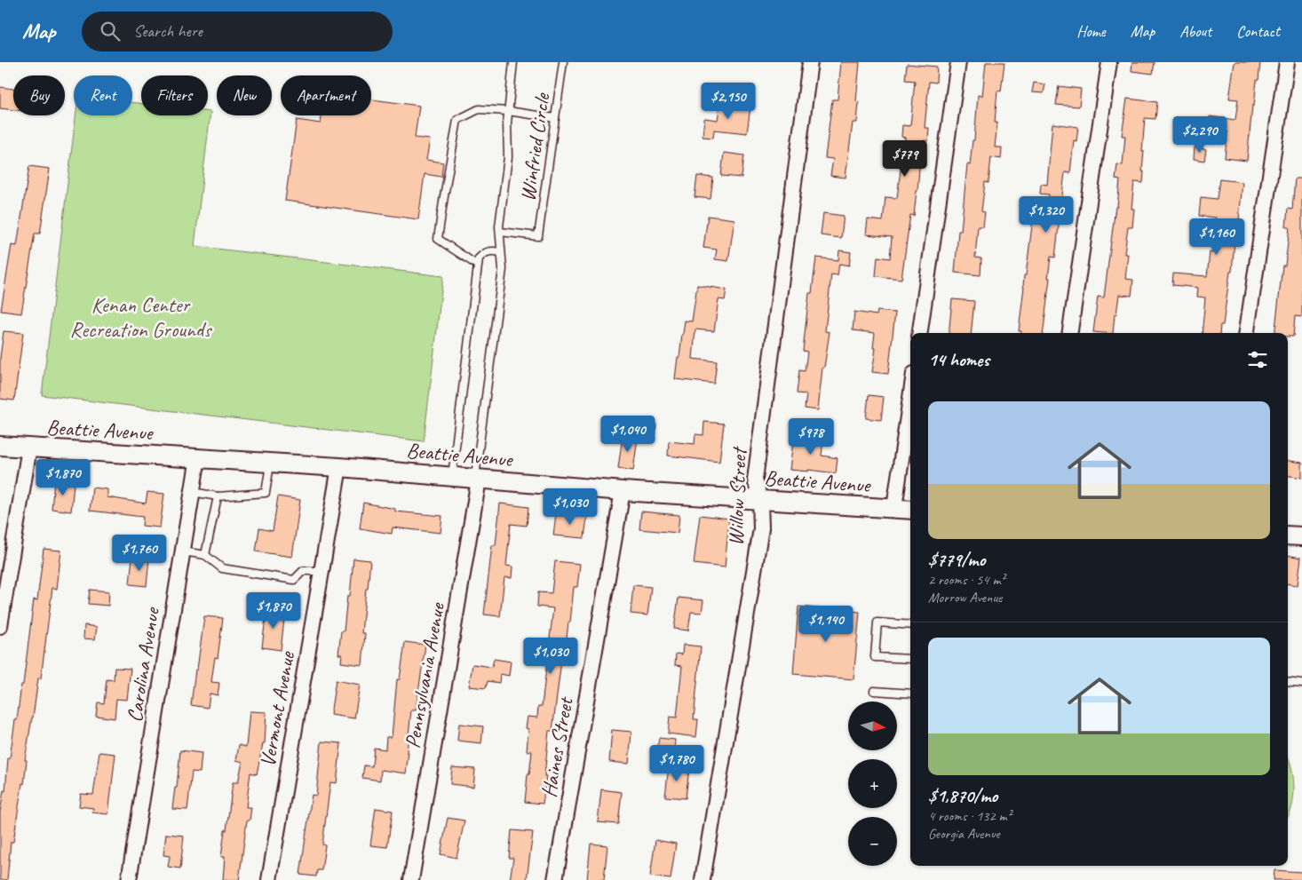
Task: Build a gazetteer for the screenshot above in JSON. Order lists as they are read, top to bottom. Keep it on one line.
{"streets":{"street":["Beattie Avenue","Willow Street","Carolina Avenue","Pennsylvania Avenue","Vermont Avenue","Haines Street"],"lane":["Winfried Circle"]},"crossings":[["Beattie Avenue","Willow Street"],["Beattie Avenue","Carolina Avenue"],["Beattie Avenue","Pennsylvania Avenue"],["Beattie Avenue","Vermont Avenue"],["Beattie Avenue","Haines Street"]],"parks":["Kenan Center Recreation Grounds"],"north":"right","page":{"header":"Map","search":"Search here","nav":["Home","Map","About","Contact"],"chip":["Buy","Rent","Filters","New","Apartment"],"price":["$2,150","$2,290","$779","$1,320","$1,160","$1,040","$978","$1,870","$1,030","$1,760","$1,870","$1,140","$1,030","$1,780"],"heading":"14 homes","list":[{"name":"$779/mo","note":"2 rooms · 54 m² · Morrow Avenue"},{"name":"$1,870/mo","note":"4 rooms · 132 m² · Georgia Avenue"}],"map_buttons":["+","−"]}}
